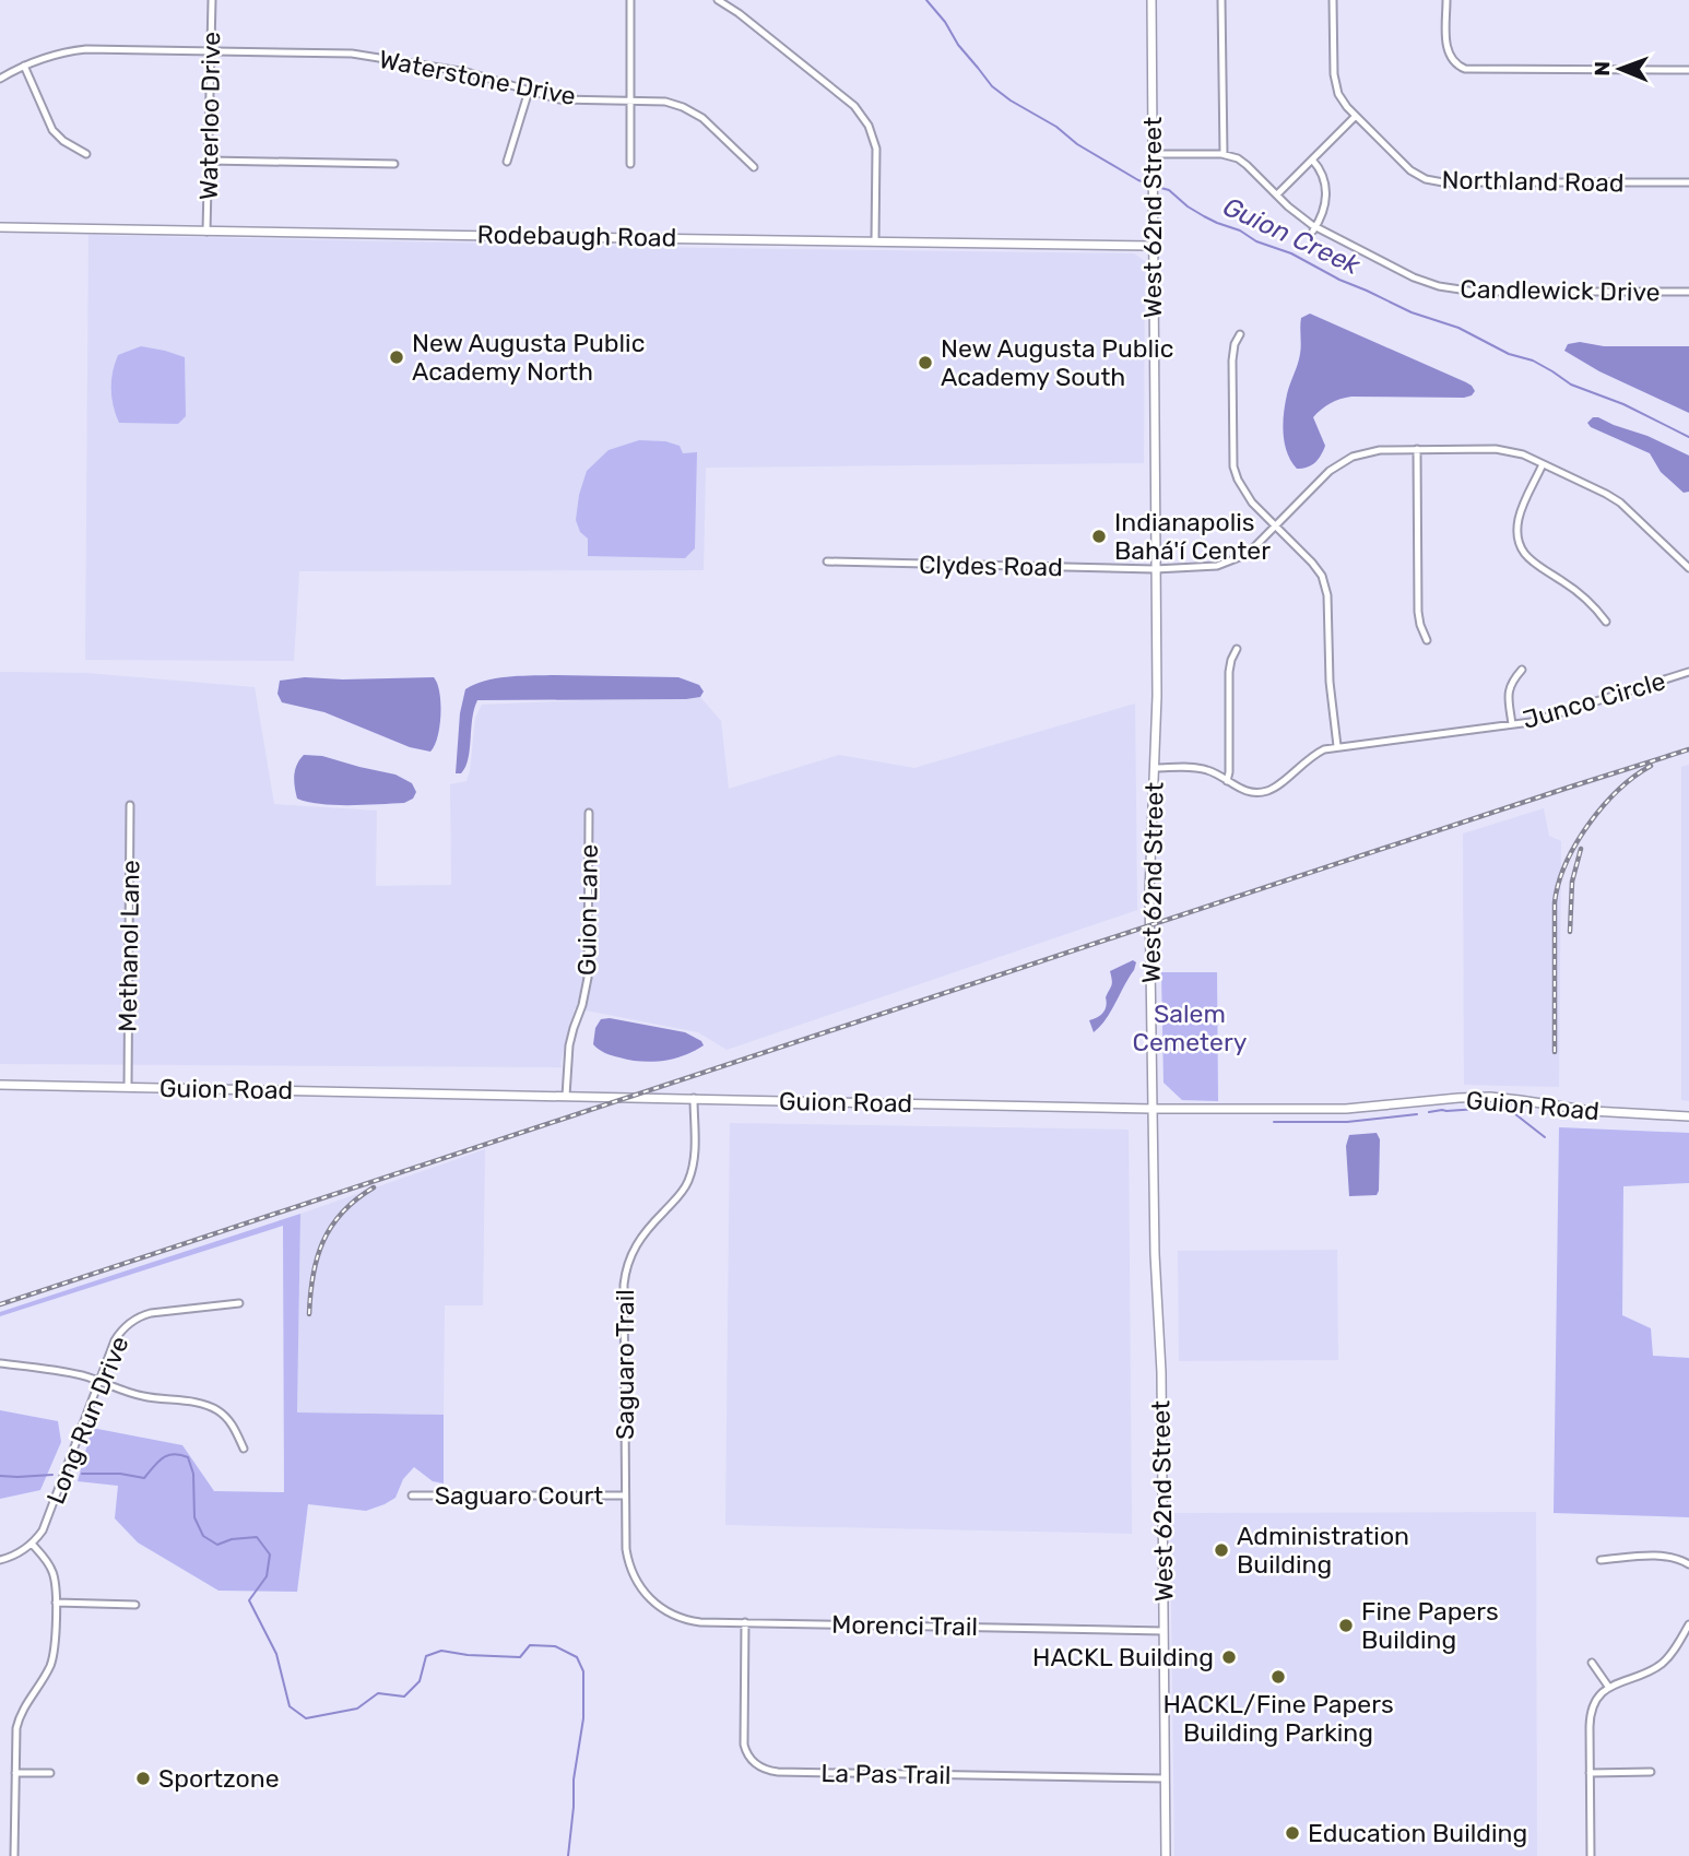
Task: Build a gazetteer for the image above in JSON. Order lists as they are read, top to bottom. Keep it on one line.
{"streets":{"street":["Waterstone Drive","Waterloo Drive","Northland Road","West 62nd Street","Rodebaugh Road","Candlewick Drive","Clydes Road","Junco Circle","Guion Lane","Methanol Lane","Guion Road","Saguaro Trail","Long Run Drive","Saguaro Court","Morenci Trail","La Pas Trail"]},"crossings":[["Waterstone Drive","Waterloo Drive"],["Waterloo Drive","Rodebaugh Road"],["West 62nd Street","Rodebaugh Road"],["West 62nd Street","Clydes Road"],["West 62nd Street","Guion Road"],["West 62nd Street","Morenci Trail"],["West 62nd Street","La Pas Trail"],["Guion Lane","Guion Road"],["Methanol Lane","Guion Road"],["Guion Road","Saguaro Trail"],["Saguaro Trail","Saguaro Court"],["Saguaro Trail","Morenci Trail"],["Morenci Trail","La Pas Trail"]],"water":["Guion Creek"],"parks":["Salem Cemetery"],"places":["New Augusta Public Academy North","New Augusta Public Academy South","Indianapolis Bahá'í Center","Administration Building","Fine Papers Building","HACKL Building","HACKL/Fine Papers Building Parking","Sportzone","Education Building"],"north":"left"}
